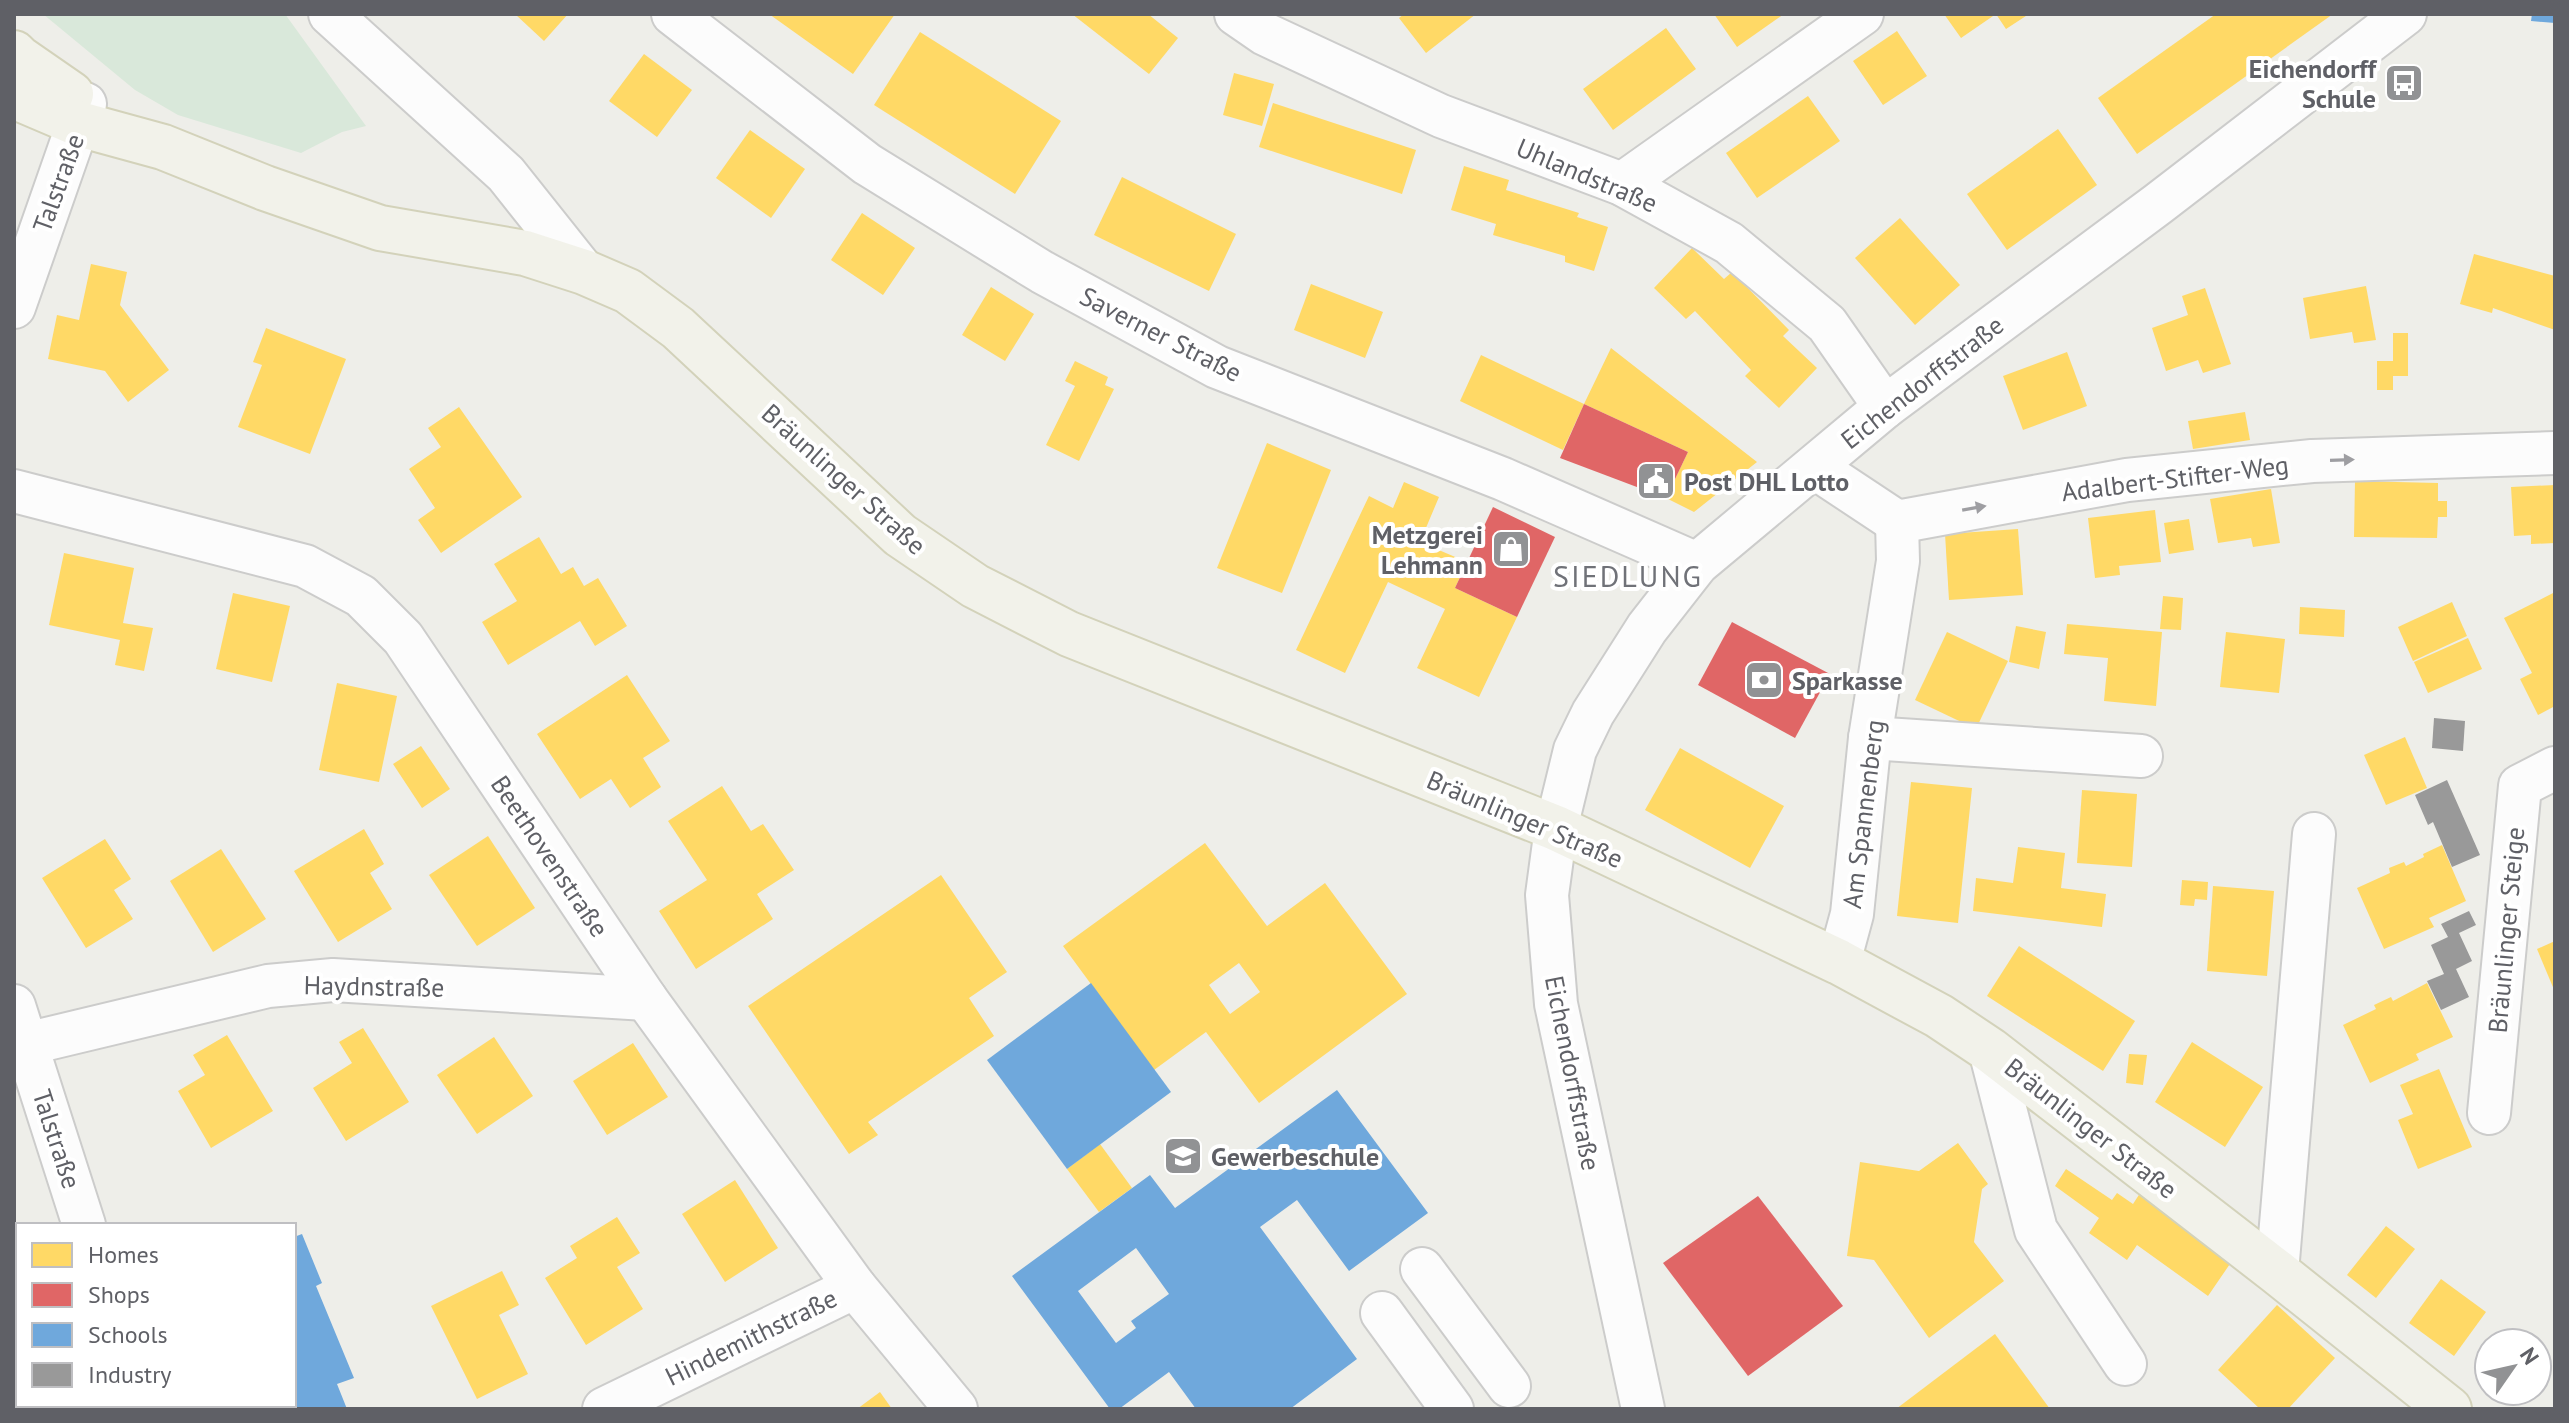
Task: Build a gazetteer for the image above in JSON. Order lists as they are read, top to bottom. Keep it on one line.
{"streets":{"main road":["Bräunlinger Straße"],"street":["Uhlandstraße","Talstraße","Saverner Straße","Eichendorffstraße","Adalbert-Stifter-Weg","Am Spannenberg","Beethovenstraße","Bräunlinger Steige","Haydnstraße","Hindemithstraße"]},"crossings":[["Uhlandstraße","Eichendorffstraße"],["Talstraße","Bräunlinger Straße"],["Talstraße","Haydnstraße"],["Saverner Straße","Eichendorffstraße"],["Eichendorffstraße","Bräunlinger Straße"],["Adalbert-Stifter-Weg","Am Spannenberg"],["Bräunlinger Straße","Am Spannenberg"],["Beethovenstraße","Haydnstraße"],["Beethovenstraße","Hindemithstraße"]],"districts":["SIEDLUNG"],"places":{"bus stop":["Eichendorff Schule"],"public building":["Post DHL Lotto"],"shop":["Metzgerei Lehmann"],"bank":["Sparkasse"],"school or university":["Gewerbeschule"]},"legend":["Homes","Shops","Schools","Industry"],"north":"top right"}
